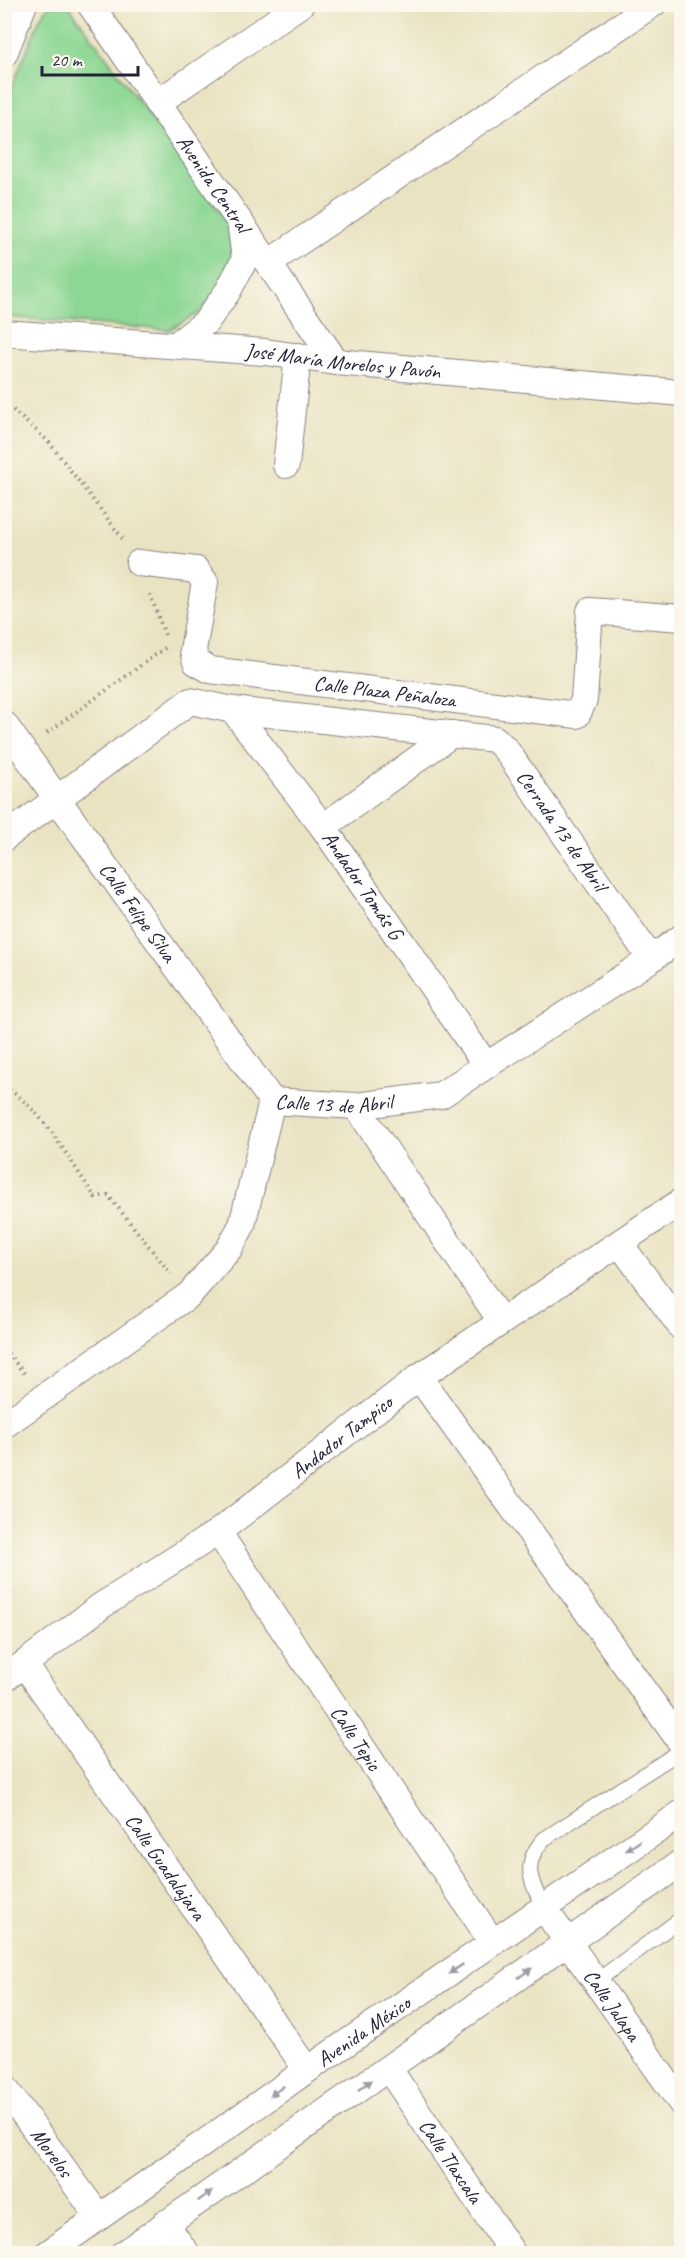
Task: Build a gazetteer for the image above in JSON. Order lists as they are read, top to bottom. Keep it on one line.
{"streets":{"street":["Avenida Central","José María Morelos y Pavón","Calle Plaza Peñaloza","Cerrada 13 de Abril","Andador Tomás G","Calle Felipe Silva","Calle 13 de Abril","Andador Tampico","Calle Tepic","Calle Guadalajara","Calle Jalapa","Avenida México","Morelos","Calle Tlaxcala"]},"crossings":[["Avenida Central","José María Morelos y Pavón"],["Cerrada 13 de Abril","Andador Tomás G"],["Cerrada 13 de Abril","Calle Felipe Silva"],["Cerrada 13 de Abril","Calle 13 de Abril"],["Andador Tomás G","Calle 13 de Abril"],["Calle Felipe Silva","Calle 13 de Abril"],["Andador Tampico","Calle Tepic"],["Andador Tampico","Calle Guadalajara"],["Calle Tepic","Avenida México"],["Calle Guadalajara","Avenida México"],["Calle Jalapa","Avenida México"],["Avenida México","Morelos"],["Avenida México","Calle Tlaxcala"]],"scale_bar":"20 m"}
